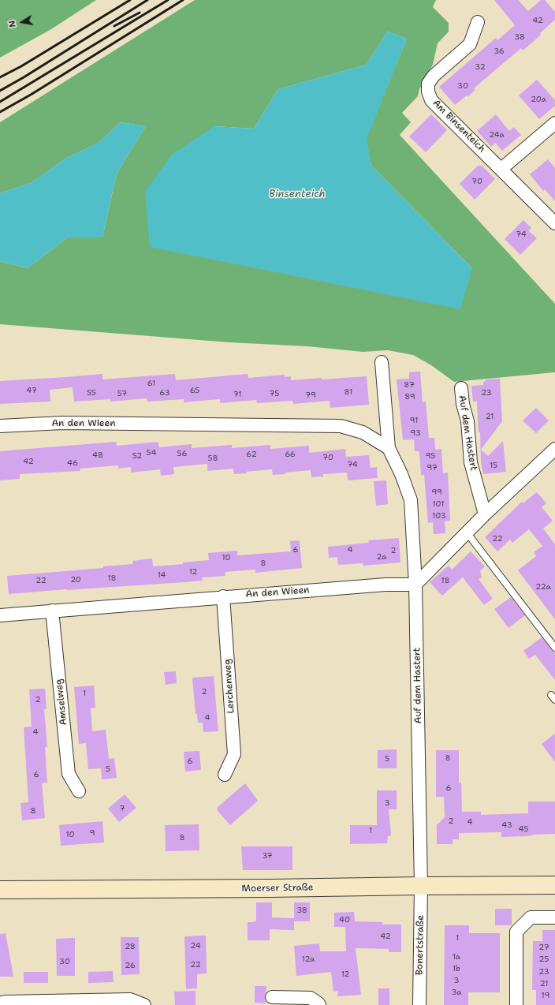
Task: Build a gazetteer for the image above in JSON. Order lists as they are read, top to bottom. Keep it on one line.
{"streets":{"main road":["Moerser Straße"],"street":["Am Binsenteich","An den Wieen","Auf dem Hastert","Lerchenweg","Amselweg","Bonertstraße"]},"crossings":[["An den Wieen","Auf dem Hastert"],["An den Wieen","Lerchenweg"],["An den Wieen","Amselweg"],["Auf dem Hastert","Moerser Straße"],["Auf dem Hastert","Bonertstraße"],["Moerser Straße","Bonertstraße"]],"water":["Binsenteich"],"house_numbers":["42","38","36","32","30","20a","24a","70","74","61","87","47","65","81","55","63","23","57","75","71","79","89","21","91","93","54","56","62","66","48","52","95","70","58","42","46","74","15","97","99","101","103","22","6","4","2","2a","10","8","12","14","18","20","22","18","22a","2","1","2","4","4","8","5","6","5","6","6","3","7","8","2","4","43","45","1","9","10","8","37","38","40","42","1","24","28","27","1a","12a","25","30","22","26","1b","23","12","3","21","3a","19"],"north":"left"}
